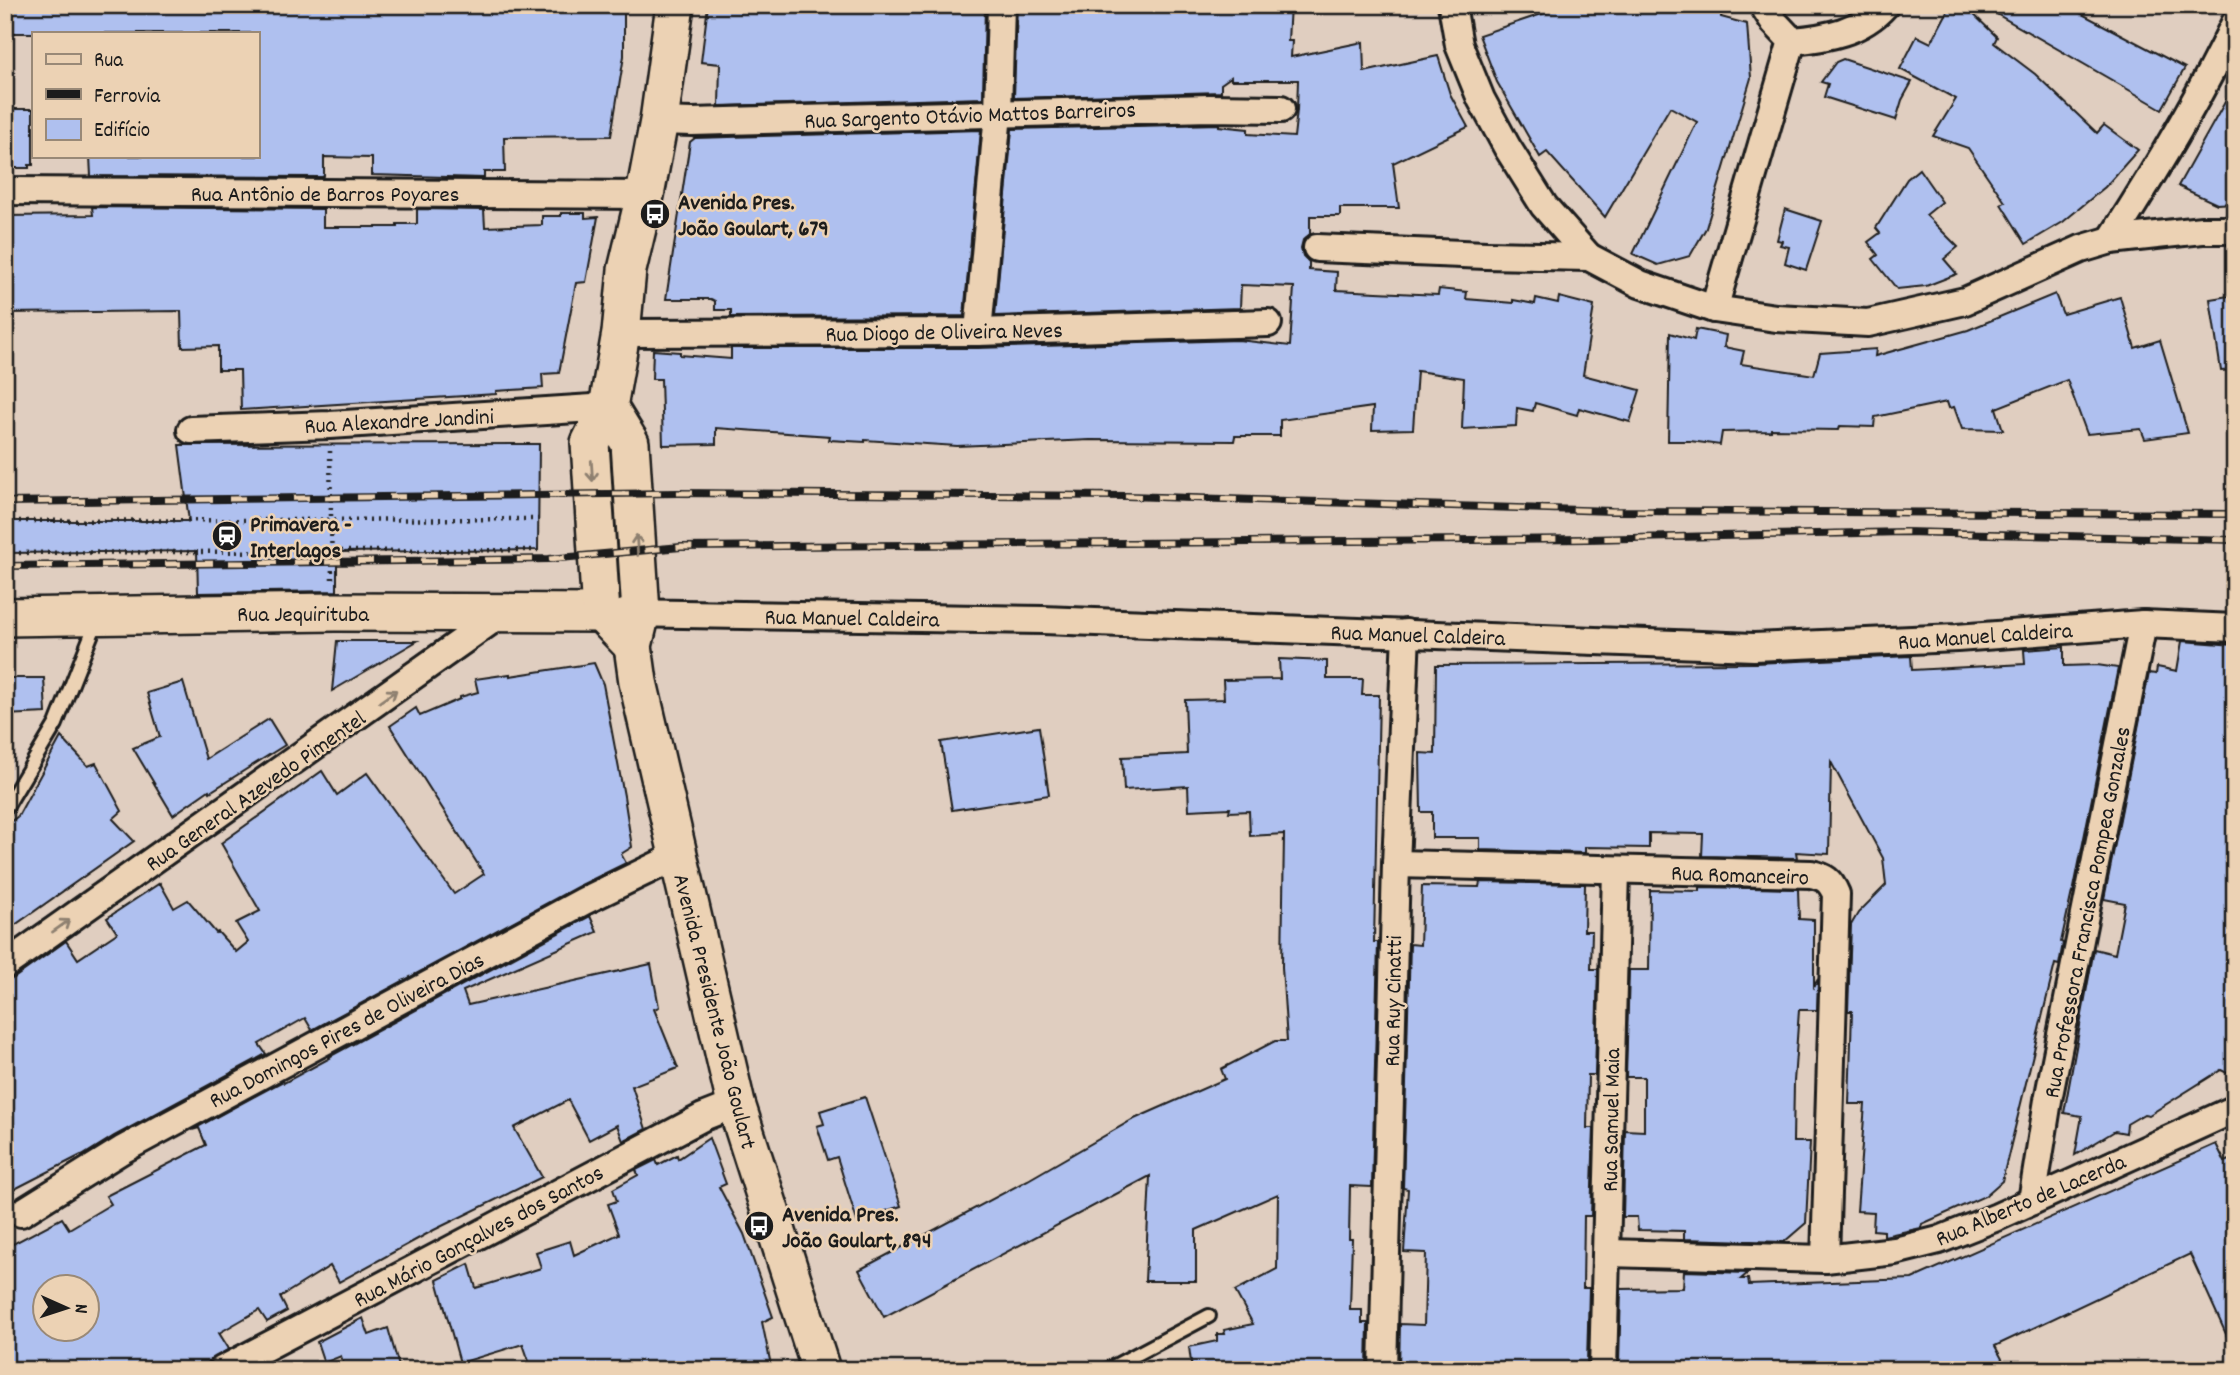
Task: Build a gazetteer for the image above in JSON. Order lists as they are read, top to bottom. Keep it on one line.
{"streets":{"main road":["Rua Jequirituba","Avenida Presidente João Goulart"],"street":["Rua Sargento Otávio Mattos Barreiros","Rua Antônio de Barros Poyares","Rua Diogo de Oliveira Neves","Rua Alexandre Jandini","Rua Manuel Caldeira","Rua General Azevedo Pimentel","Rua Romanceiro","Rua Professora Francisca Pompea Gonzales","Rua Ruy Cinatti","Rua Domingos Pires de Oliveira Dias","Rua Samuel Maia","Rua Alberto de Lacerda","Rua Mário Gonçalves dos Santos"]},"crossings":[["Rua Alexandre Jandini","Avenida Presidente João Goulart"],["Rua Jequirituba","Rua General Azevedo Pimentel"],["Rua Manuel Caldeira","Rua Professora Francisca Pompea Gonzales"],["Rua Manuel Caldeira","Rua Ruy Cinatti"],["Rua Manuel Caldeira","Avenida Presidente João Goulart"],["Rua Romanceiro","Rua Ruy Cinatti"],["Rua Romanceiro","Rua Samuel Maia"],["Rua Romanceiro","Rua Alberto de Lacerda"],["Rua Professora Francisca Pompea Gonzales","Rua Alberto de Lacerda"],["Avenida Presidente João Goulart","Rua Domingos Pires de Oliveira Dias"],["Avenida Presidente João Goulart","Rua Mário Gonçalves dos Santos"],["Rua Samuel Maia","Rua Alberto de Lacerda"]],"one_way":["Rua General Azevedo Pimentel"],"places":{"bus stop":["Avenida Pres. João Goulart, 679","Avenida Pres. João Goulart, 894"],"station":["Primavera - Interlagos"]},"legend":["Rua","Ferrovia","Edifício"],"north":"right"}
